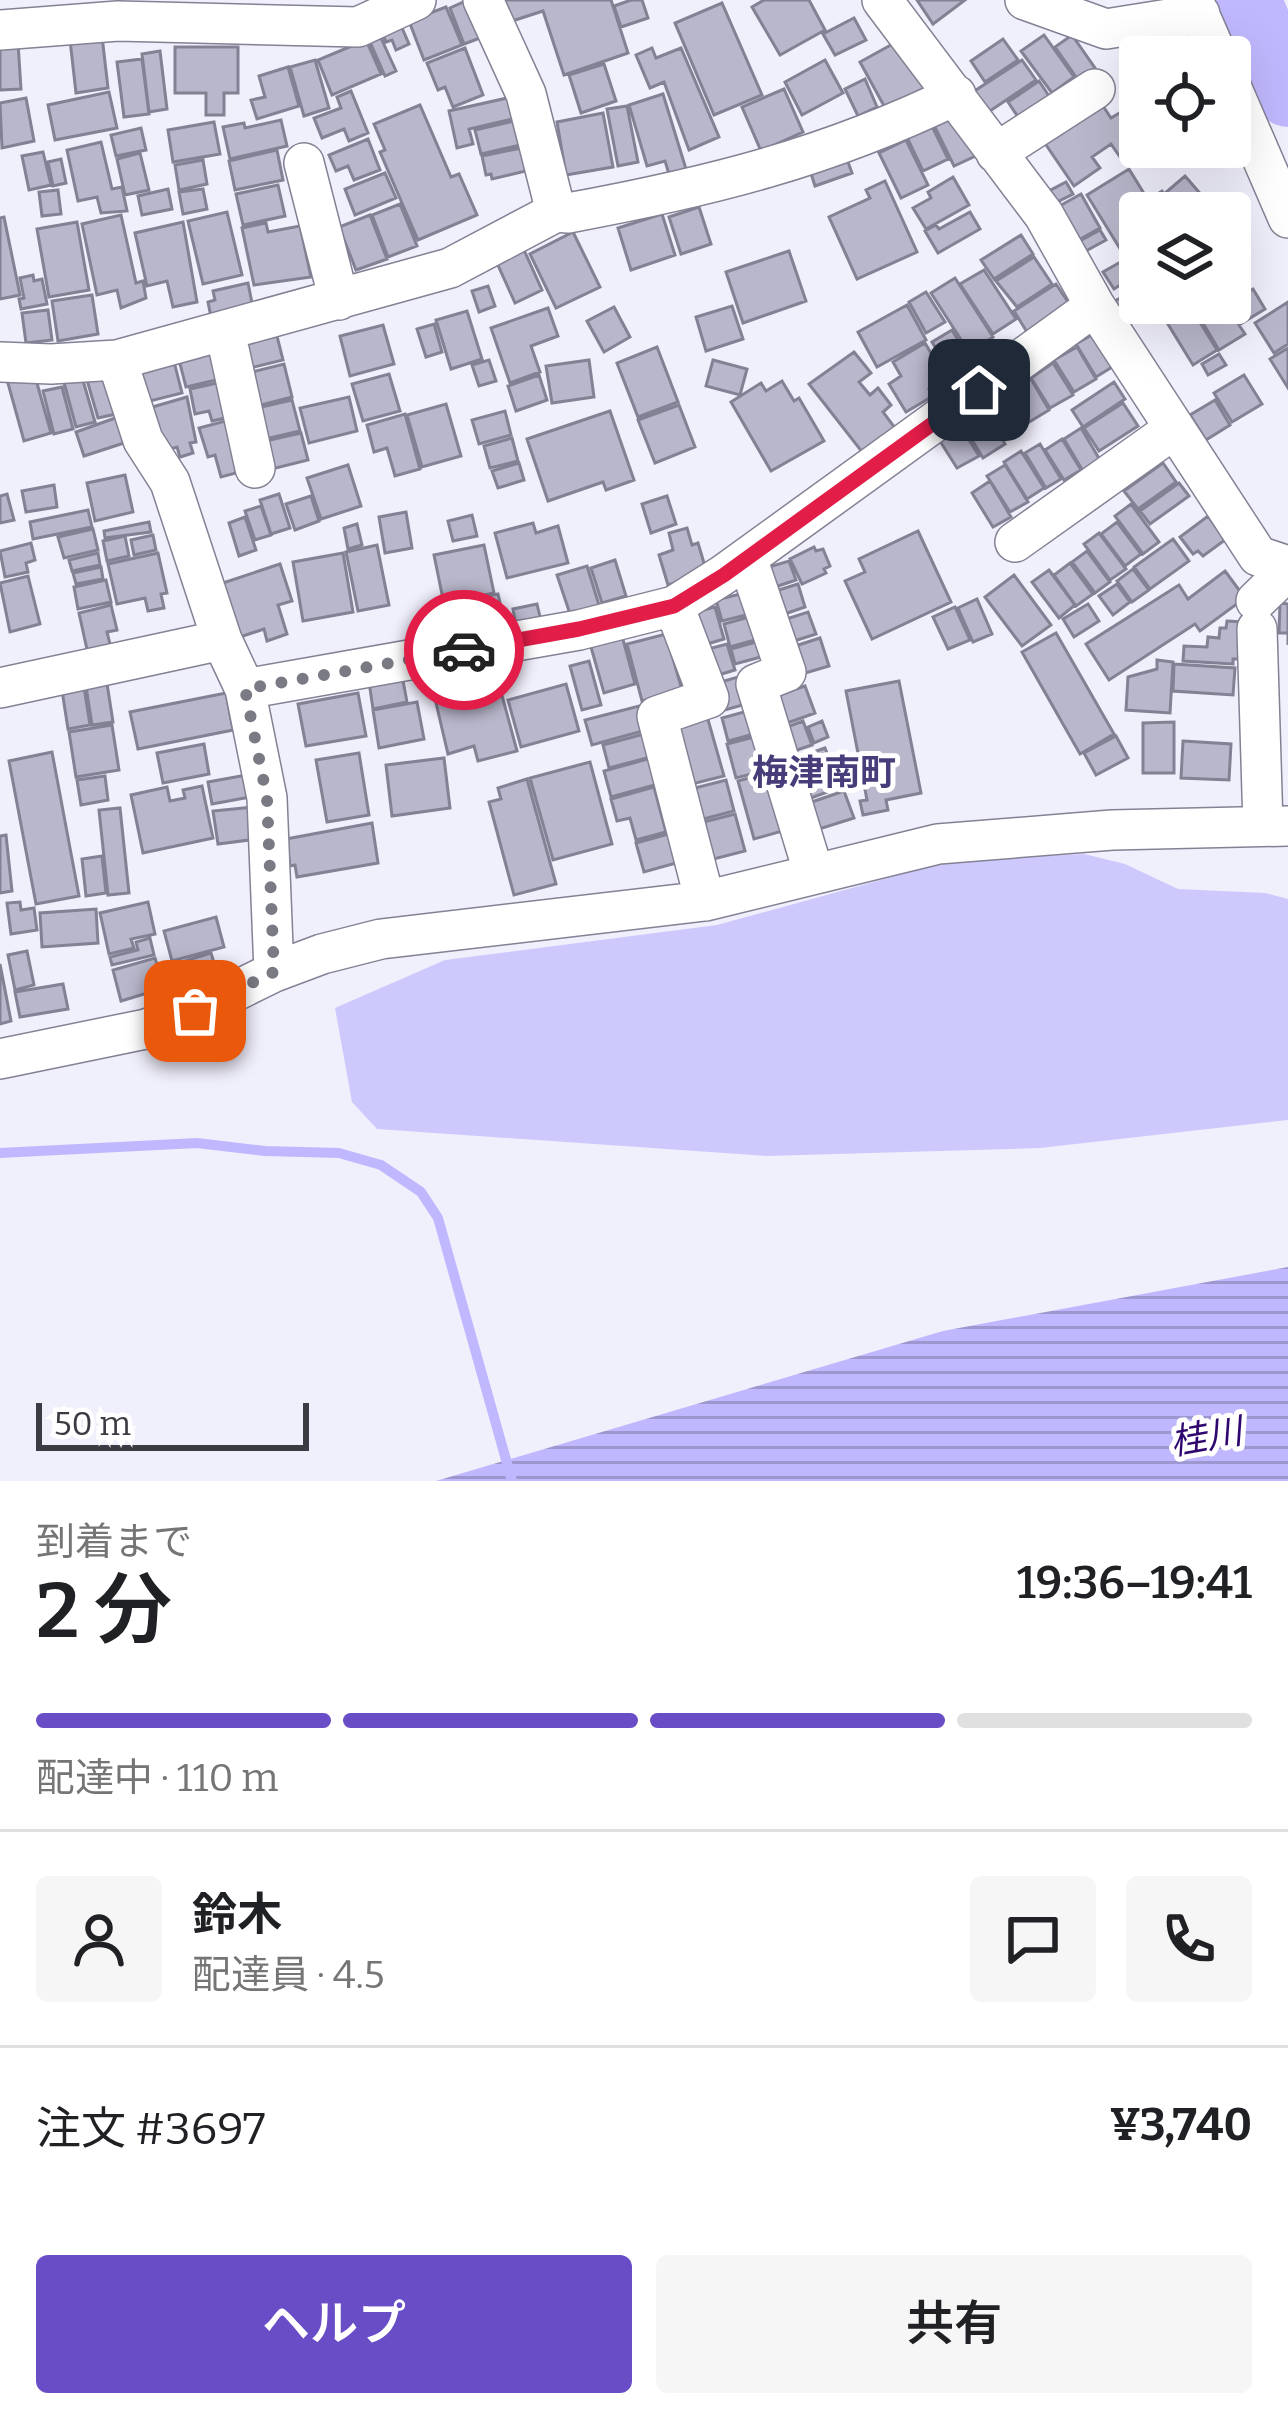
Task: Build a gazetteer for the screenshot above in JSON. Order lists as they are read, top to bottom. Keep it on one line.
{"districts":["梅津南町"],"water":["桂川"],"scale_bar":"50 m","page":{"scale":"50 m","heading":["2 分","到着まで","19:36–19:41"],"panel":["鈴木","配達員 · 4.5","注文 #3697","¥3,740"],"bar":"配達中 · 110 m","buttons":["ヘルプ","共有"]}}
